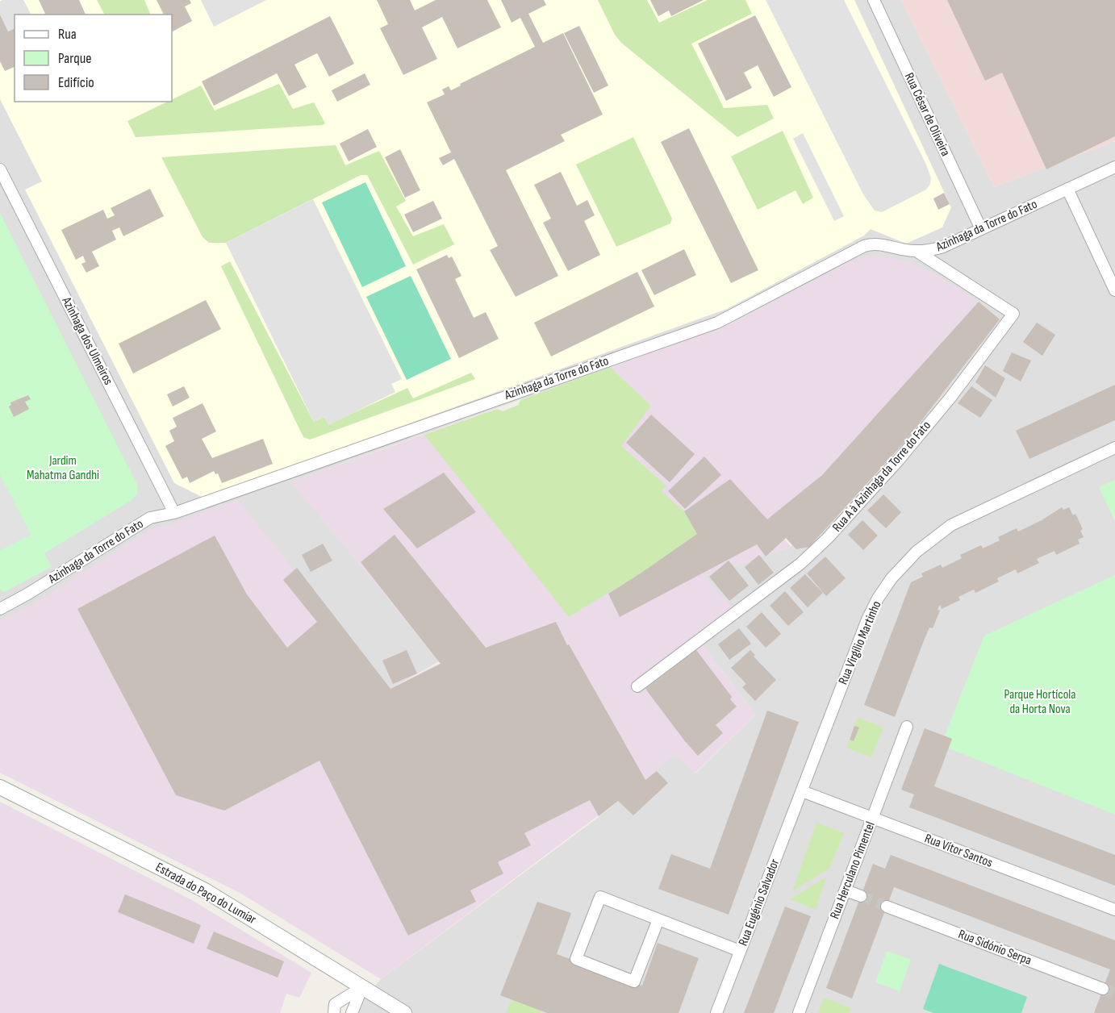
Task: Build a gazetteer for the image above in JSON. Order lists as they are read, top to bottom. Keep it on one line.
{"streets":{"street":["Rua César de Oliveira","Azinhaga da Torre do Fato","Azinhaga dos Ulmeiros","Rua A à Azinhaga da Torre do Fato","Rua Virgílio Martinho","Rua Vítor Santos","Rua Herculano Pimentel","Estrada do Paço do Lumiar","Rua Eugénio Salvador","Rua Sidónio Serpa"]},"crossings":[["Rua César de Oliveira","Azinhaga da Torre do Fato"],["Azinhaga da Torre do Fato","Azinhaga dos Ulmeiros"],["Azinhaga da Torre do Fato","Rua A à Azinhaga da Torre do Fato"],["Rua Virgílio Martinho","Rua Vítor Santos"],["Rua Virgílio Martinho","Rua Eugénio Salvador"],["Rua Vítor Santos","Rua Herculano Pimentel"],["Rua Vítor Santos","Rua Eugénio Salvador"]],"parks":["Jardim Mahatma Gandhi","Parque Hortícola da Horta Nova"],"legend":["Rua","Parque","Edifício"]}
